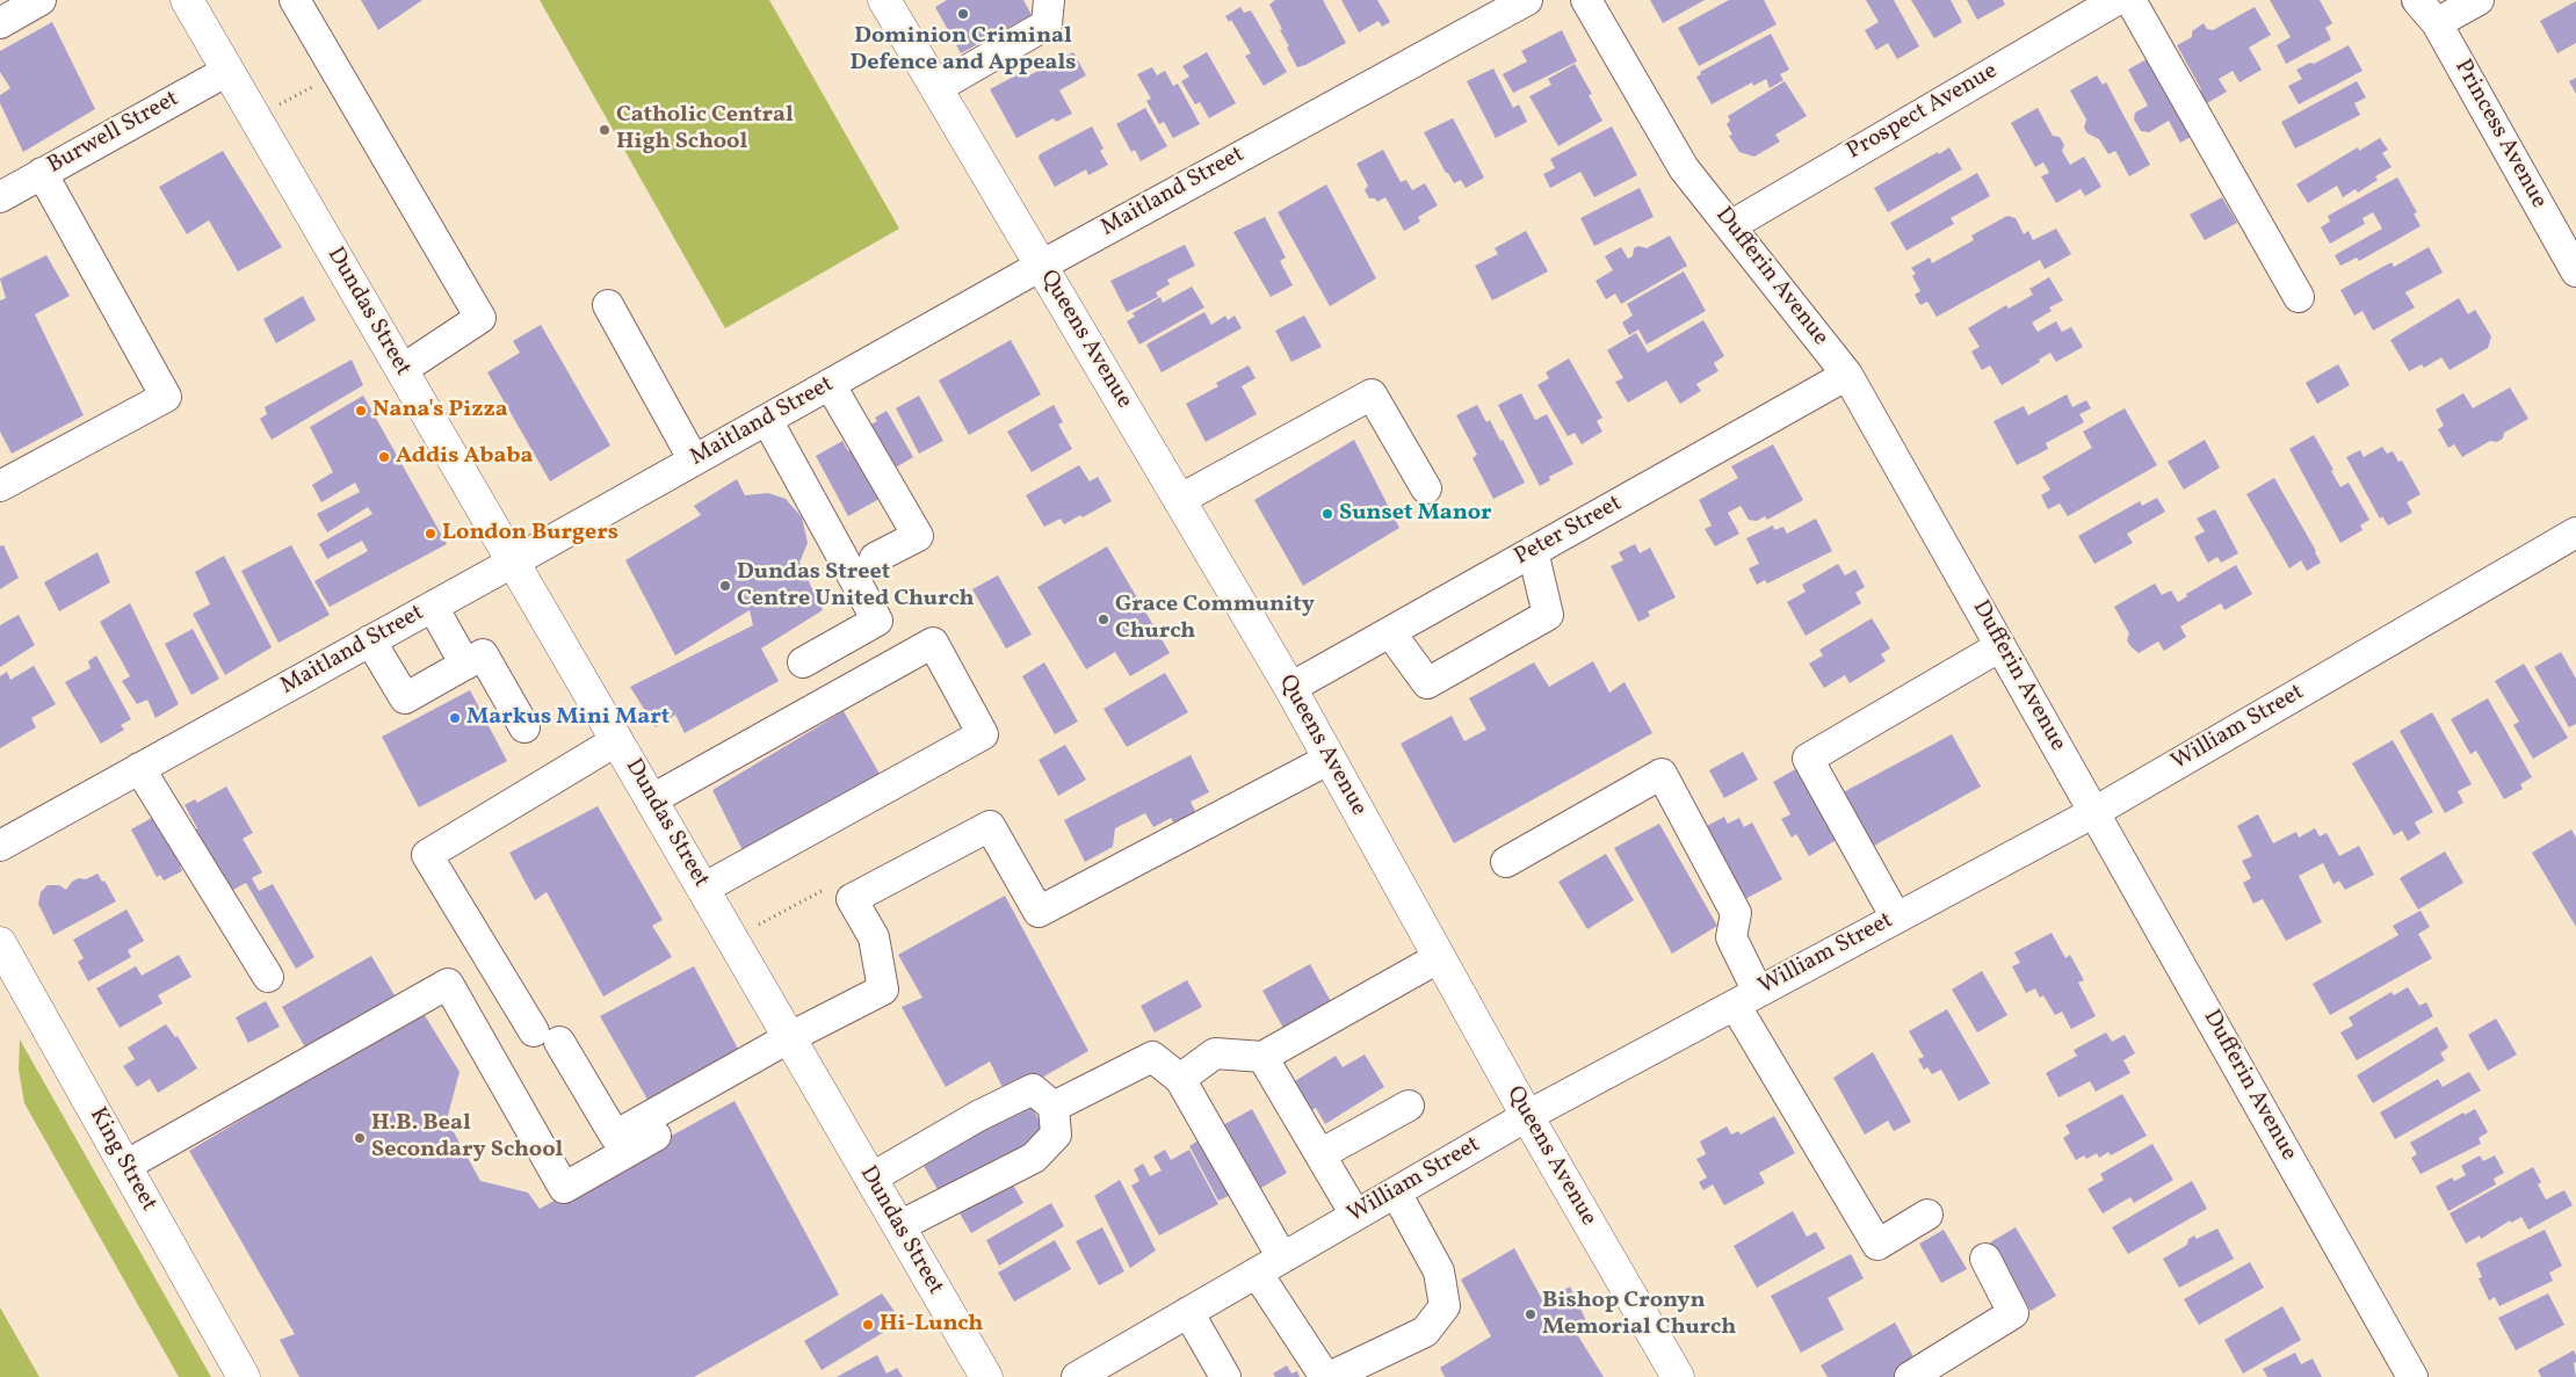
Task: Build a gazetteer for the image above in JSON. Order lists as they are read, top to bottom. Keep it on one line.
{"streets":{"main road":["Dundas Street","Queens Avenue","King Street"],"street":["Prospect Avenue","Burwell Street","Princess Avenue","Maitland Street","Dufferin Avenue","Peter Street","William Street"]},"crossings":[["Prospect Avenue","Dufferin Avenue"],["Burwell Street","Dundas Street"],["Maitland Street","Dundas Street"],["Maitland Street","Queens Avenue"],["Dufferin Avenue","Peter Street"],["Dufferin Avenue","William Street"],["Queens Avenue","Peter Street"],["Queens Avenue","William Street"]],"places":["Dominion Criminal Defence and Appeals","Catholic Central High School","Nana's Pizza","Addis Ababa","Sunset Manor","London Burgers","Dundas Street Centre United Church","Grace Community Church","Markus Mini Mart","H.B. Beal Secondary School","Bishop Cronyn Memorial Church","Hi-Lunch"]}
